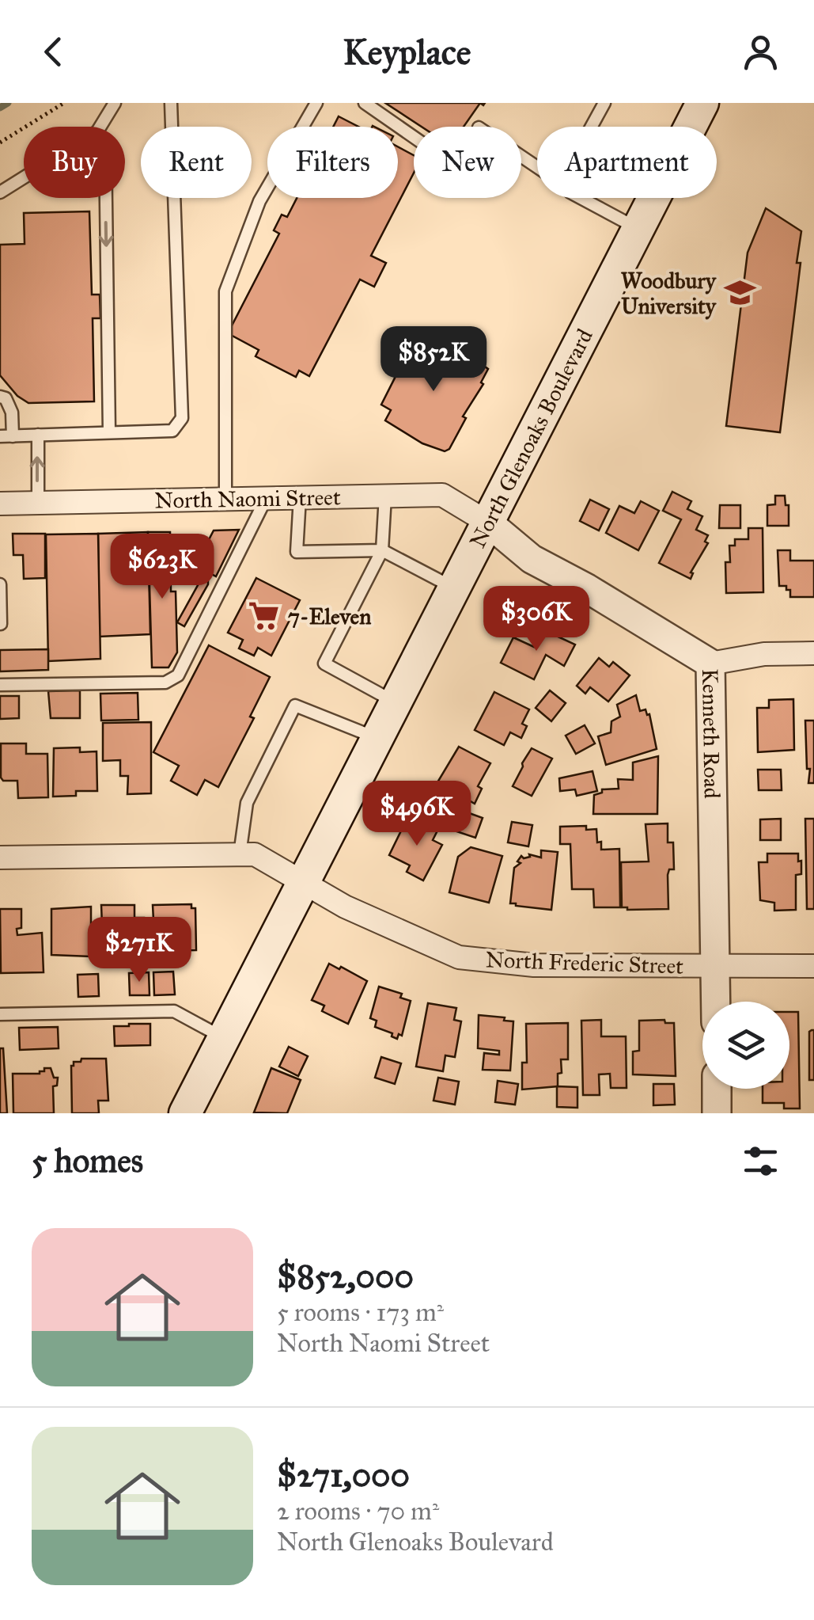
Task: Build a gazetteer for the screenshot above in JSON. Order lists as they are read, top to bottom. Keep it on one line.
{"streets":{"main road":["North Glenoaks Boulevard"],"street":["North Naomi Street","Kenneth Road","North Frederic Street"]},"crossings":[["North Glenoaks Boulevard","North Naomi Street"],["North Glenoaks Boulevard","Kenneth Road"],["North Glenoaks Boulevard","North Frederic Street"],["North Naomi Street","Kenneth Road"],["Kenneth Road","North Frederic Street"]],"places":{"school or university":["Woodbury University"],"supermarket":["7-Eleven"]},"page":{"header":"Keyplace","chip":["Buy","Rent","Filters","New","Apartment"],"price":["$852K","$623K","$306K","$496K","$271K"],"heading":"5 homes","list":[{"name":"$852,000","note":"5 rooms · 173 m² · North Naomi Street"},{"name":"$271,000","note":"2 rooms · 70 m² · North Glenoaks Boulevard"}]}}
